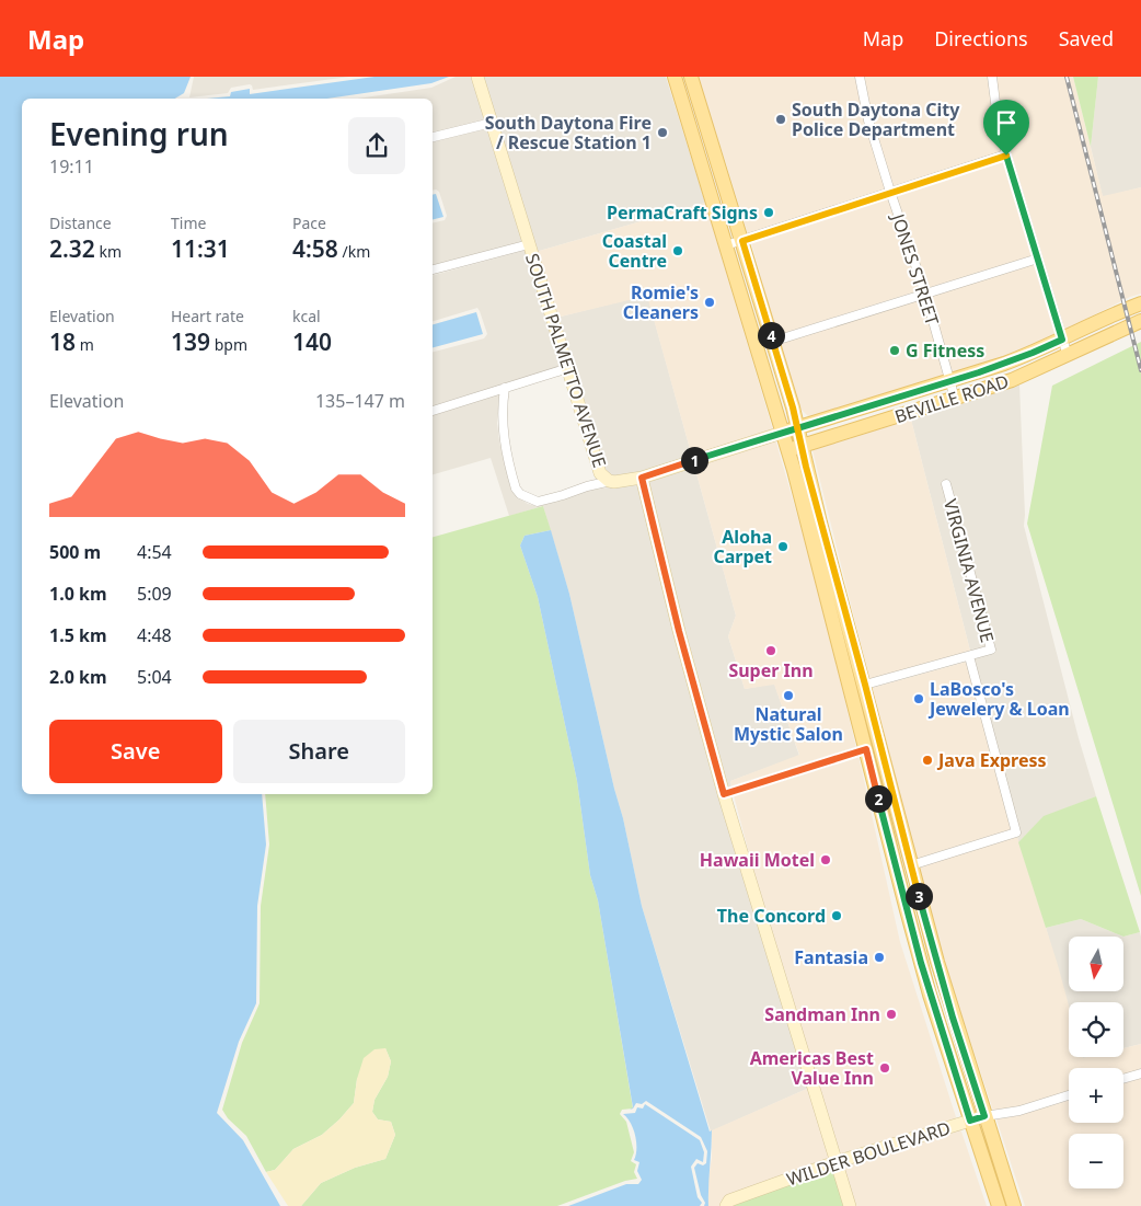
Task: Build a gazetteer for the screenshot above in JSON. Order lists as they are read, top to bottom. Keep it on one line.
{"streets":{"main road":["BEVILLE ROAD"],"street":["JONES STREET","SOUTH PALMETTO AVENUE","VIRGINIA AVENUE","WILDER BOULEVARD"]},"crossings":[["JONES STREET","BEVILLE ROAD"],["SOUTH PALMETTO AVENUE","BEVILLE ROAD"]],"places":["South Daytona City Police Department","South Daytona Fire / Rescue Station 1","PermaCraft Signs","Coastal Centre","Romie's Cleaners","G Fitness","Aloha Carpet","Super Inn","Natural Mystic Salon","LaBosco's Jewelery & Loan","Java Express","Hawaii Motel","The Concord","Fantasia","Sandman Inn","Americas Best Value Inn"],"north":"bottom","page":{"header":"Map","nav":["Map","Directions","Saved"],"heading":["Evening run","19:11"],"stats":[["Distance","2.32 km"],["Time","11:31"],["Pace","4:58 /km"],["Elevation","18 m"],["Heart rate","139 bpm"],["kcal","140"]],"pins":["4","1","2","3"],"chart":["Elevation","135–147 m"],"list":[{"name":"500 m","note":"4:54"},{"name":"1.0 km","note":"5:09"},{"name":"1.5 km","note":"4:48"},{"name":"2.0 km","note":"5:04"}],"buttons":["Save","Share"],"map_buttons":["+","−"]}}
